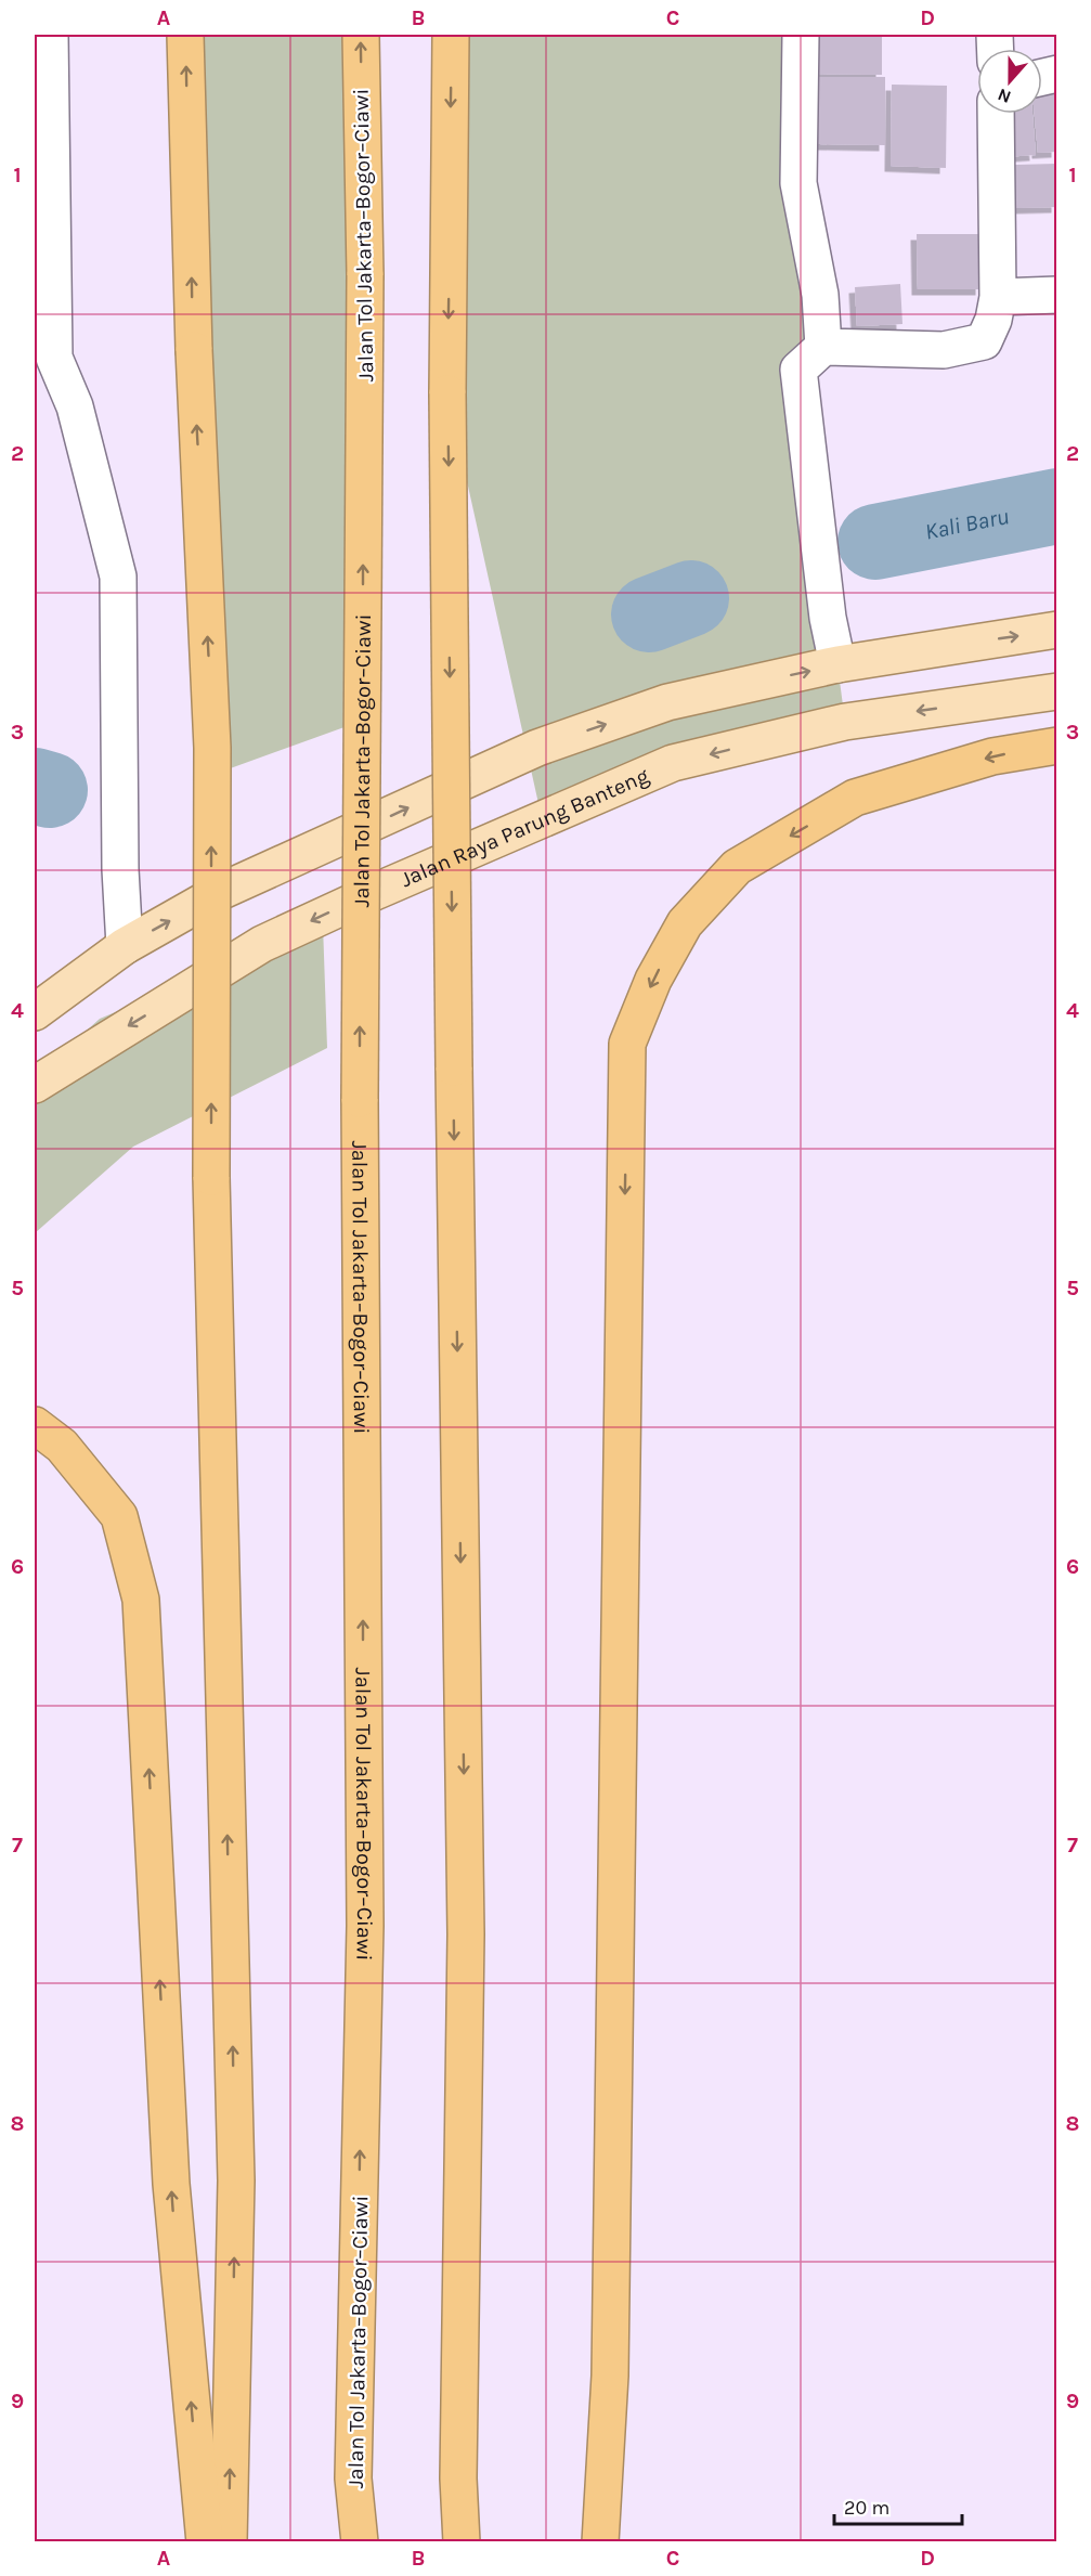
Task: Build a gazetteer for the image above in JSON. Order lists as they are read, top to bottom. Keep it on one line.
{"streets":{"highway":["Jalan Tol Jakarta–Bogor–Ciawi"],"main road":["Jalan Raya Parung Banteng"]},"water":["Kali Baru"],"scale_bar":"20 m","north":"bottom","grid":{"columns":["A","B","C","D"],"rows":["1","2","3","4","5","6","7","8","9"]}}
